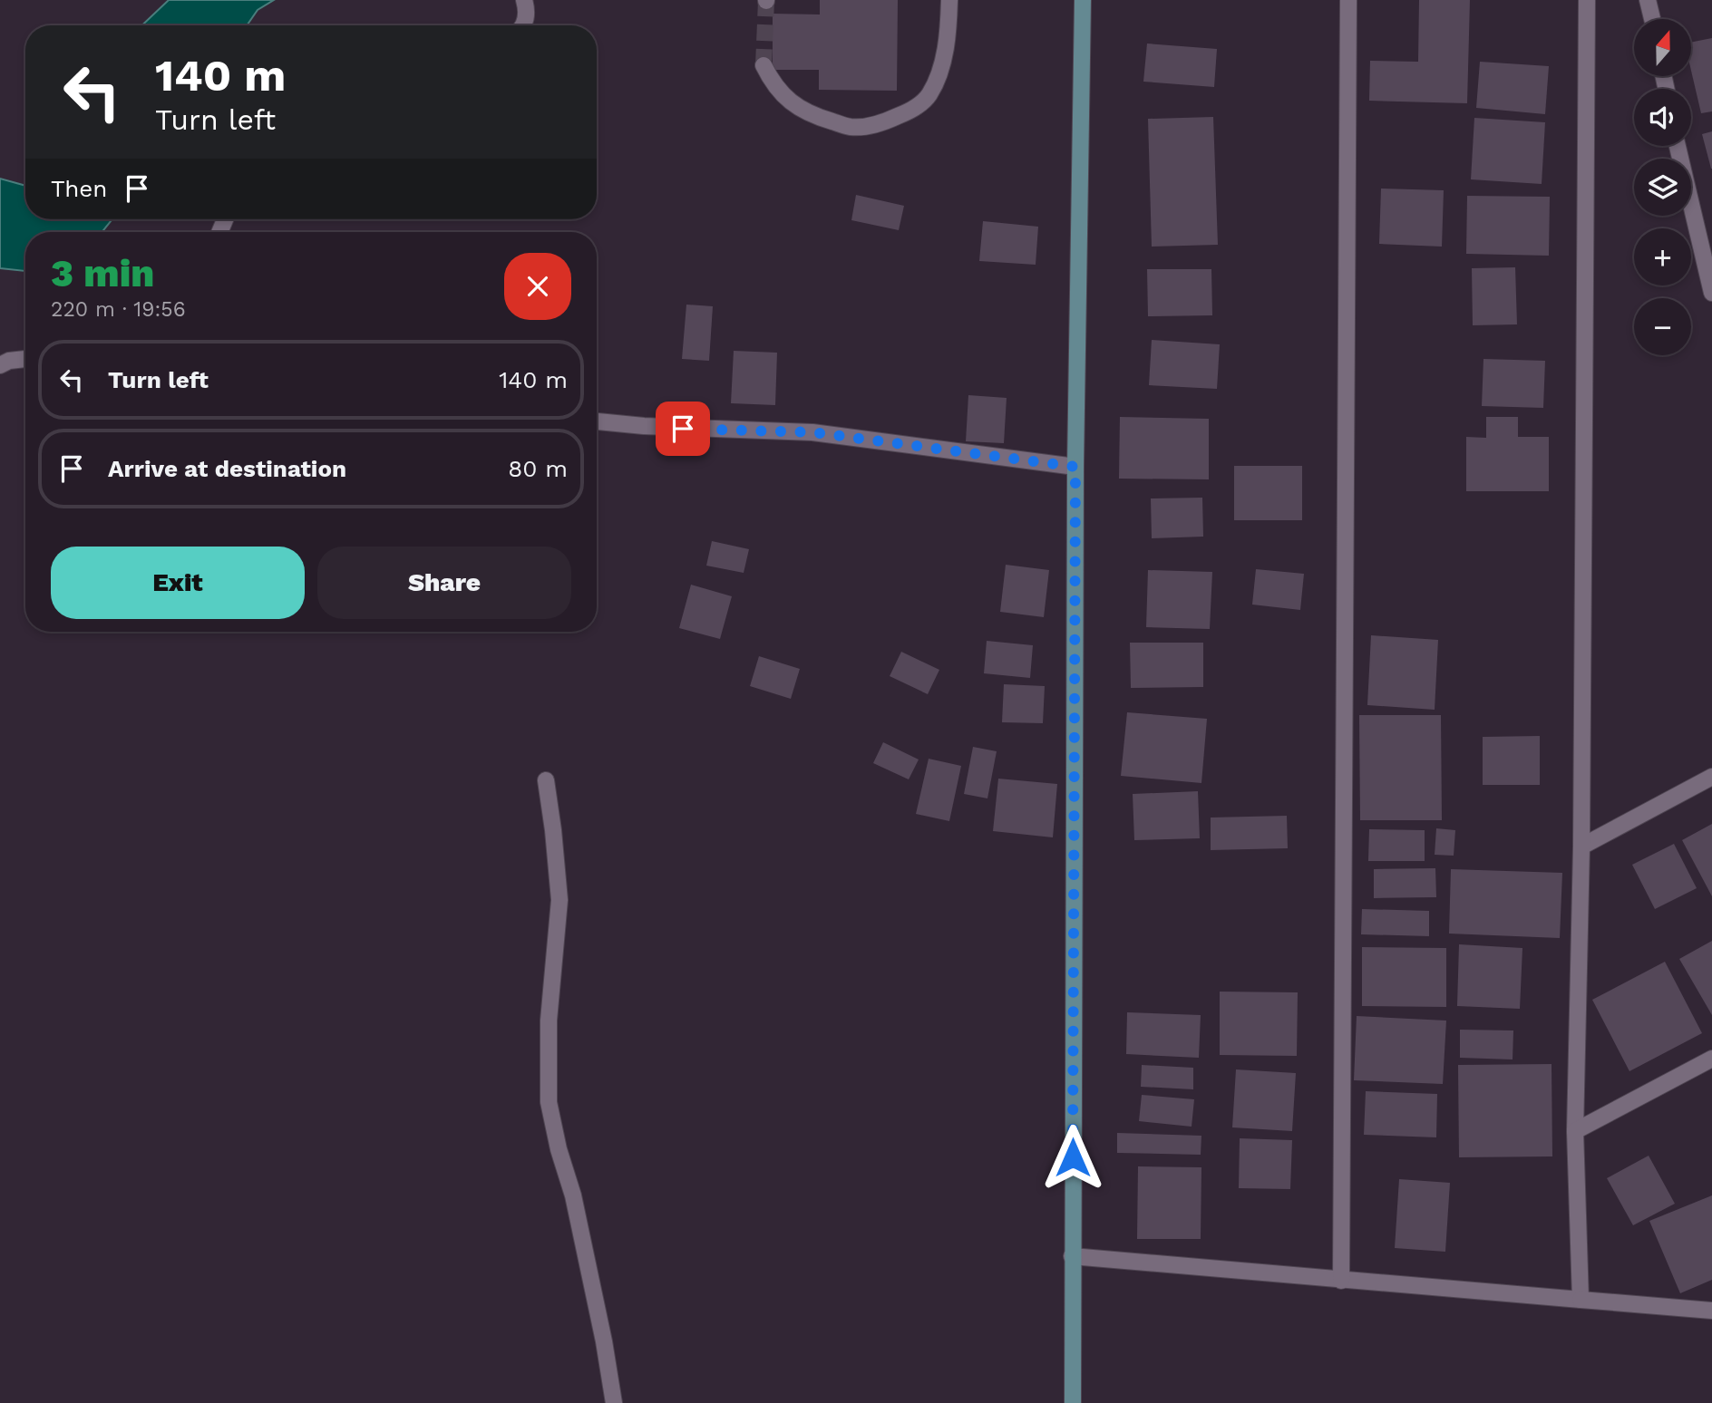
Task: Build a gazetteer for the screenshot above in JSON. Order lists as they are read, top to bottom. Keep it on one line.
{"north":"top","page":{"map_buttons":["+","−"],"turn":["140 m","Turn left"],"then":"Then","heading":["3 min","220 m · 19:56"],"list":[{"name":"Turn left","value":"140 m"},{"name":"Arrive at destination","value":"80 m"}],"buttons":["Exit","Share"]}}
